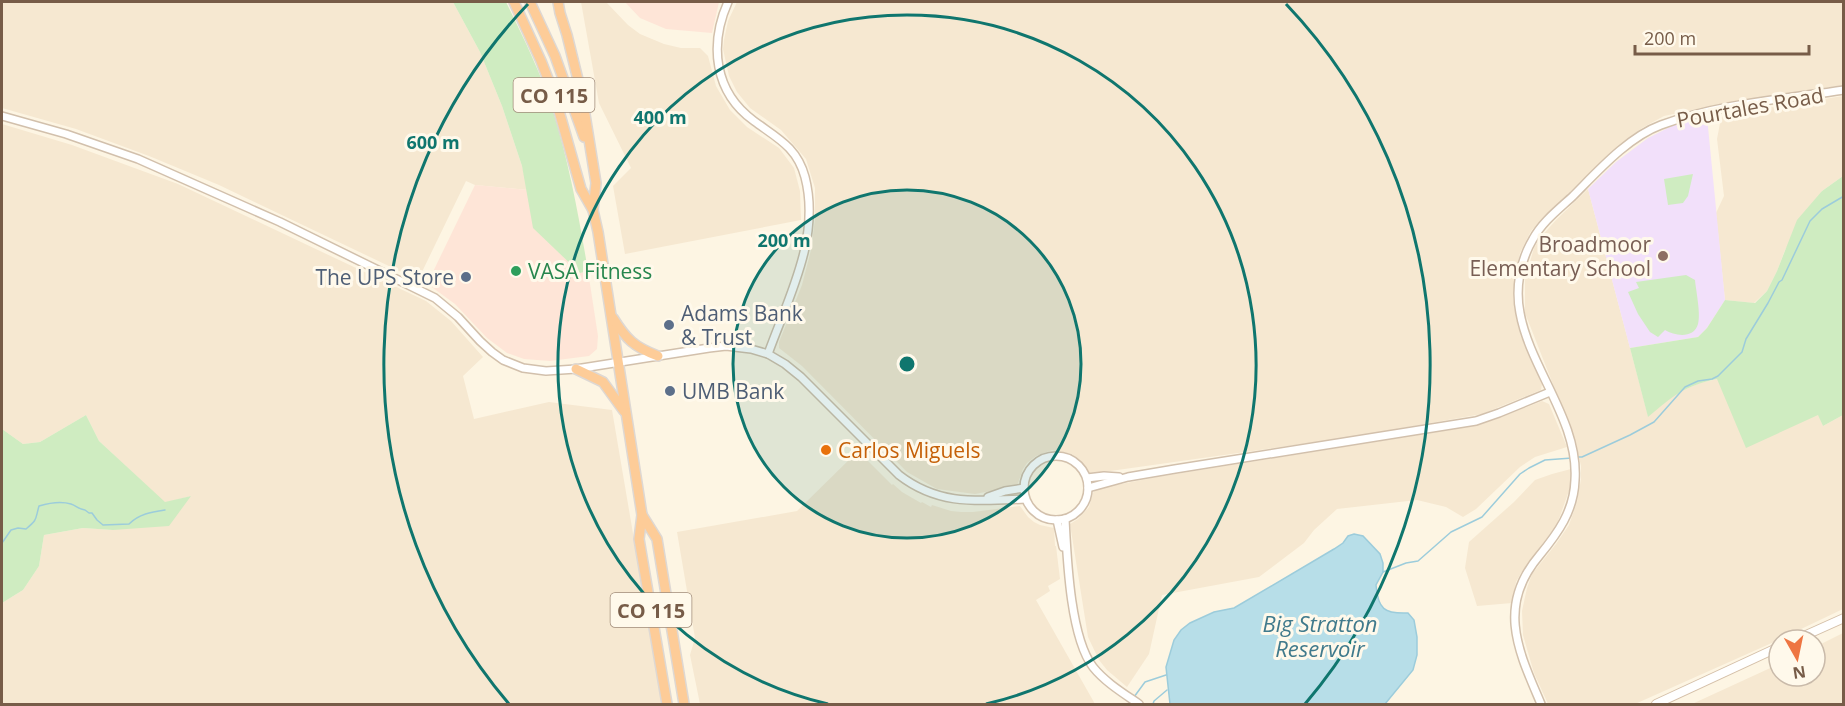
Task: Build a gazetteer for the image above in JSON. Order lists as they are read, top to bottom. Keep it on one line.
{"streets":{"highway":["CO 115"],"street":["Pourtales Road"]},"water":["Big Stratton Reservoir"],"places":["Broadmoor Elementary School","VASA Fitness","The UPS Store","Adams Bank & Trust","UMB Bank","Carlos Miguels"],"scale_bar":"200 m","north":"bottom","rings":["400 m","600 m","200 m"]}
